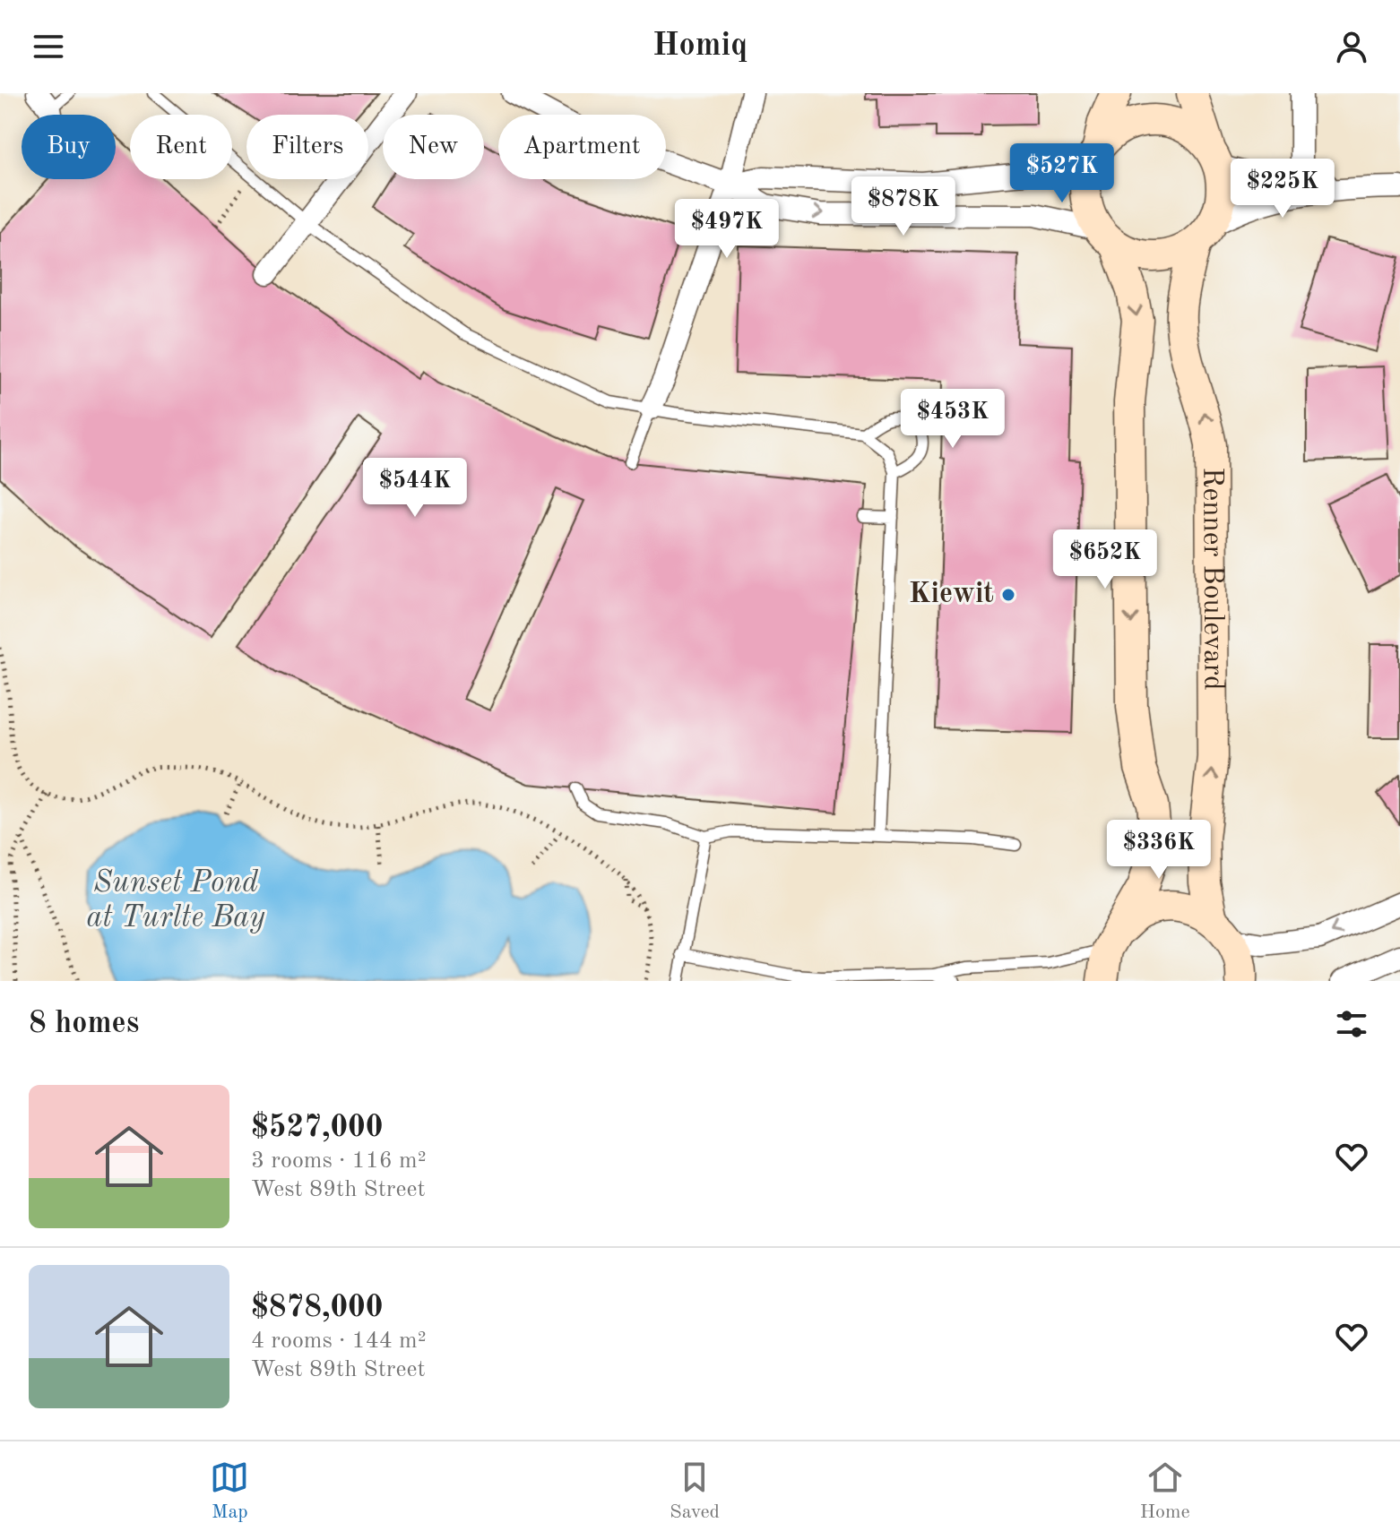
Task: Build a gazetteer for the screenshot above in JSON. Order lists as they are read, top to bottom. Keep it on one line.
{"streets":{"main road":["Renner Boulevard"]},"water":["Sunset Pond at Turlte Bay"],"places":["Kiewit"],"page":{"header":"Homiq","chip":["Buy","Rent","Filters","New","Apartment"],"price":["$527K","$225K","$878K","$497K","$453K","$544K","$652K","$336K"],"heading":"8 homes","list":[{"name":"$527,000","note":"3 rooms · 116 m² · West 89th Street"},{"name":"$878,000","note":"4 rooms · 144 m² · West 89th Street"}],"tabs":["Map","Saved","Home"]}}
